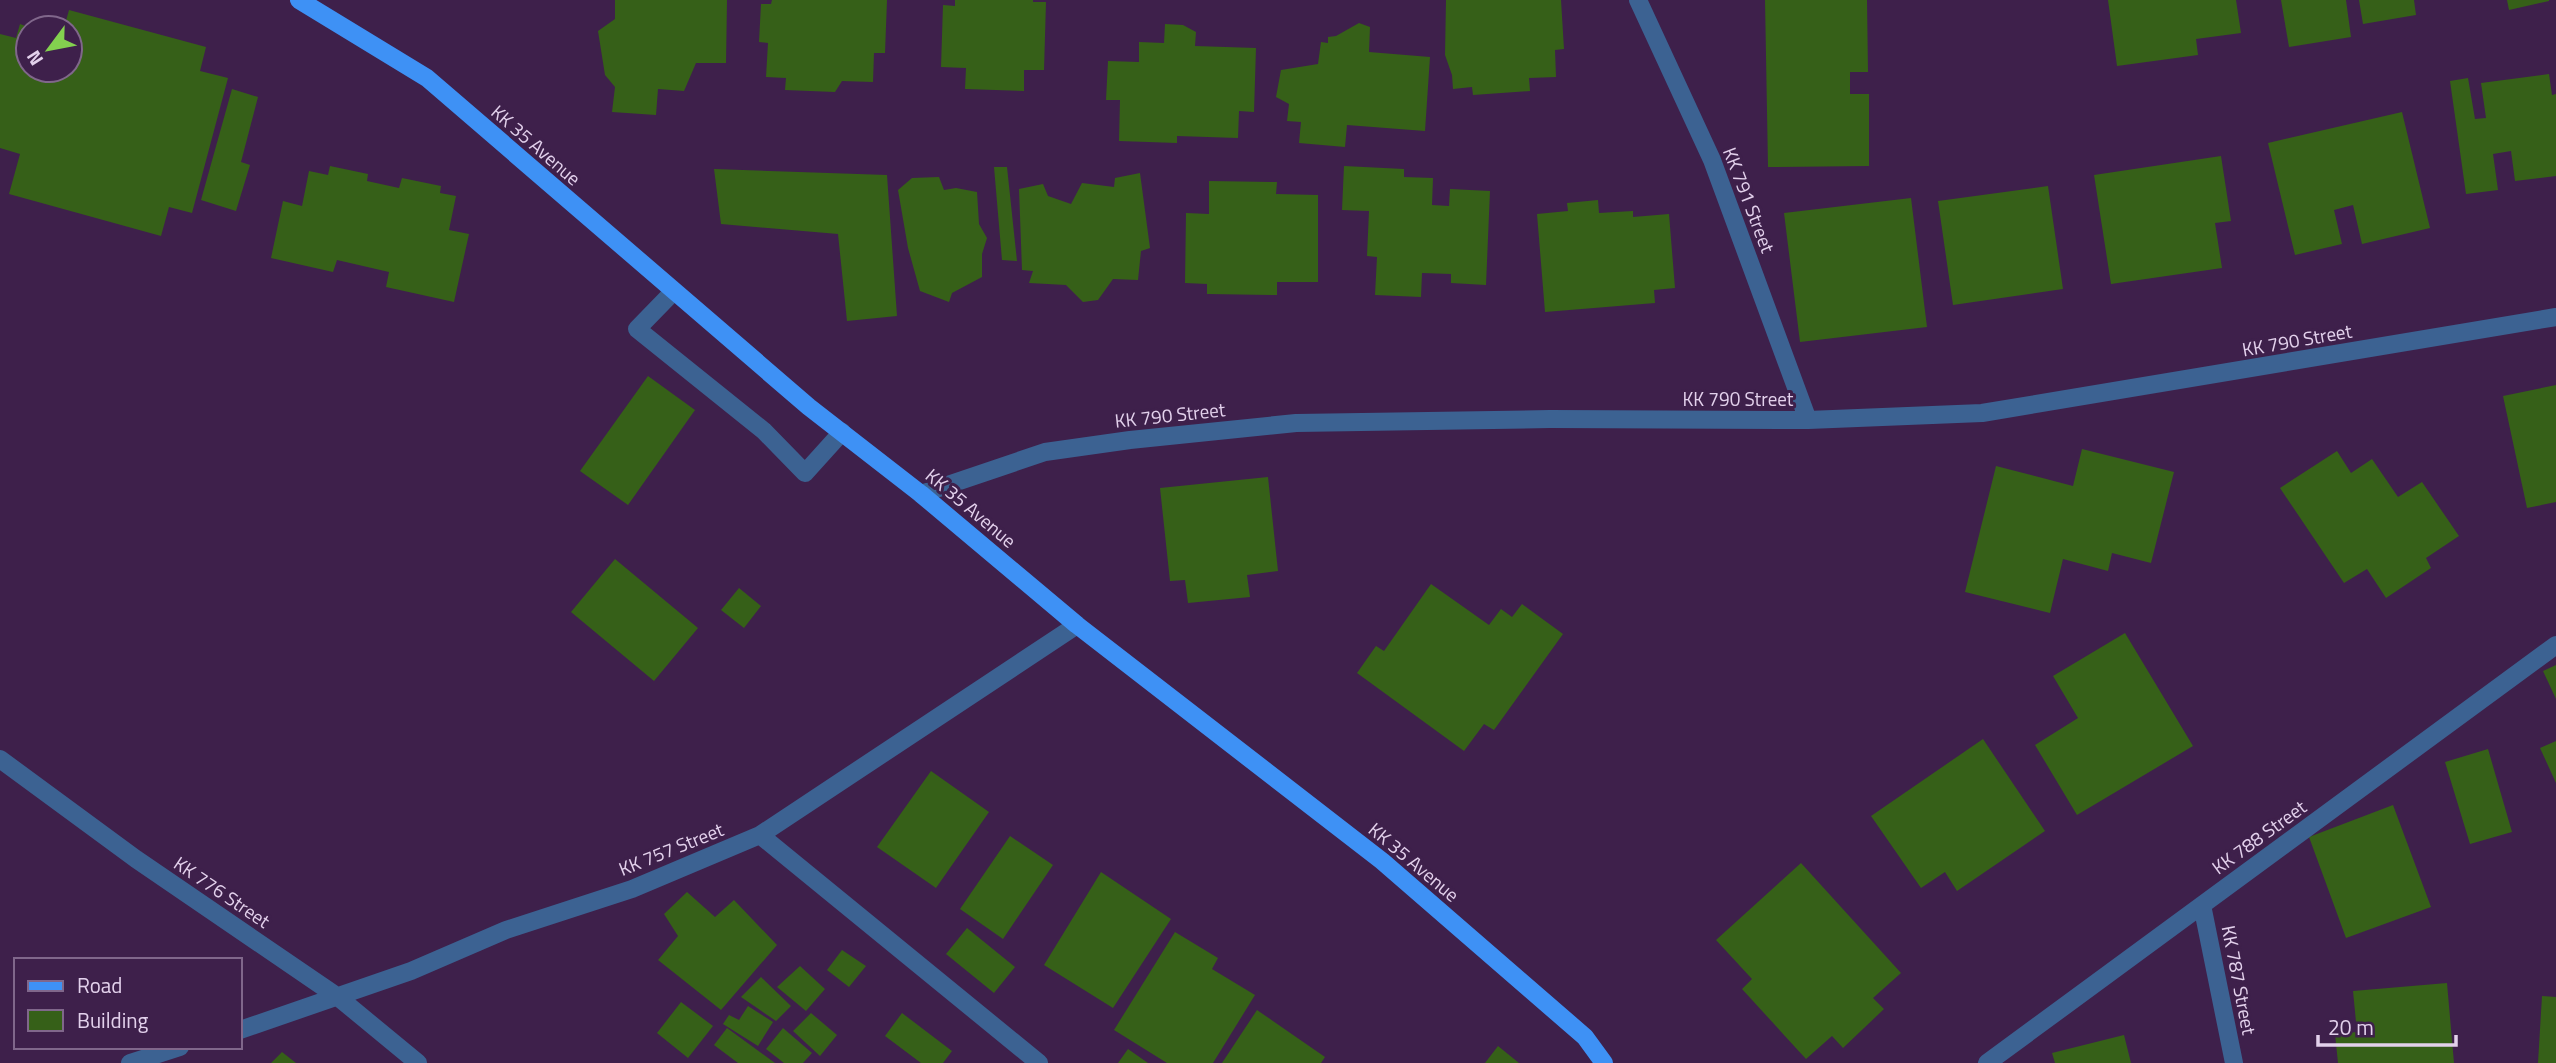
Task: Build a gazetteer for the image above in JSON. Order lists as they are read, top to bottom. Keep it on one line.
{"streets":{"main road":["KK 35 Avenue"],"street":["KK 791 Street","KK 790 Street","KK 788 Street","KK 757 Street","KK 776 Street","KK 787 Street"]},"crossings":[["KK 35 Avenue","KK 790 Street"],["KK 35 Avenue","KK 757 Street"],["KK 791 Street","KK 790 Street"],["KK 788 Street","KK 787 Street"],["KK 757 Street","KK 776 Street"]],"legend":["Road","Building"],"scale_bar":"20 m","north":"bottom left"}
